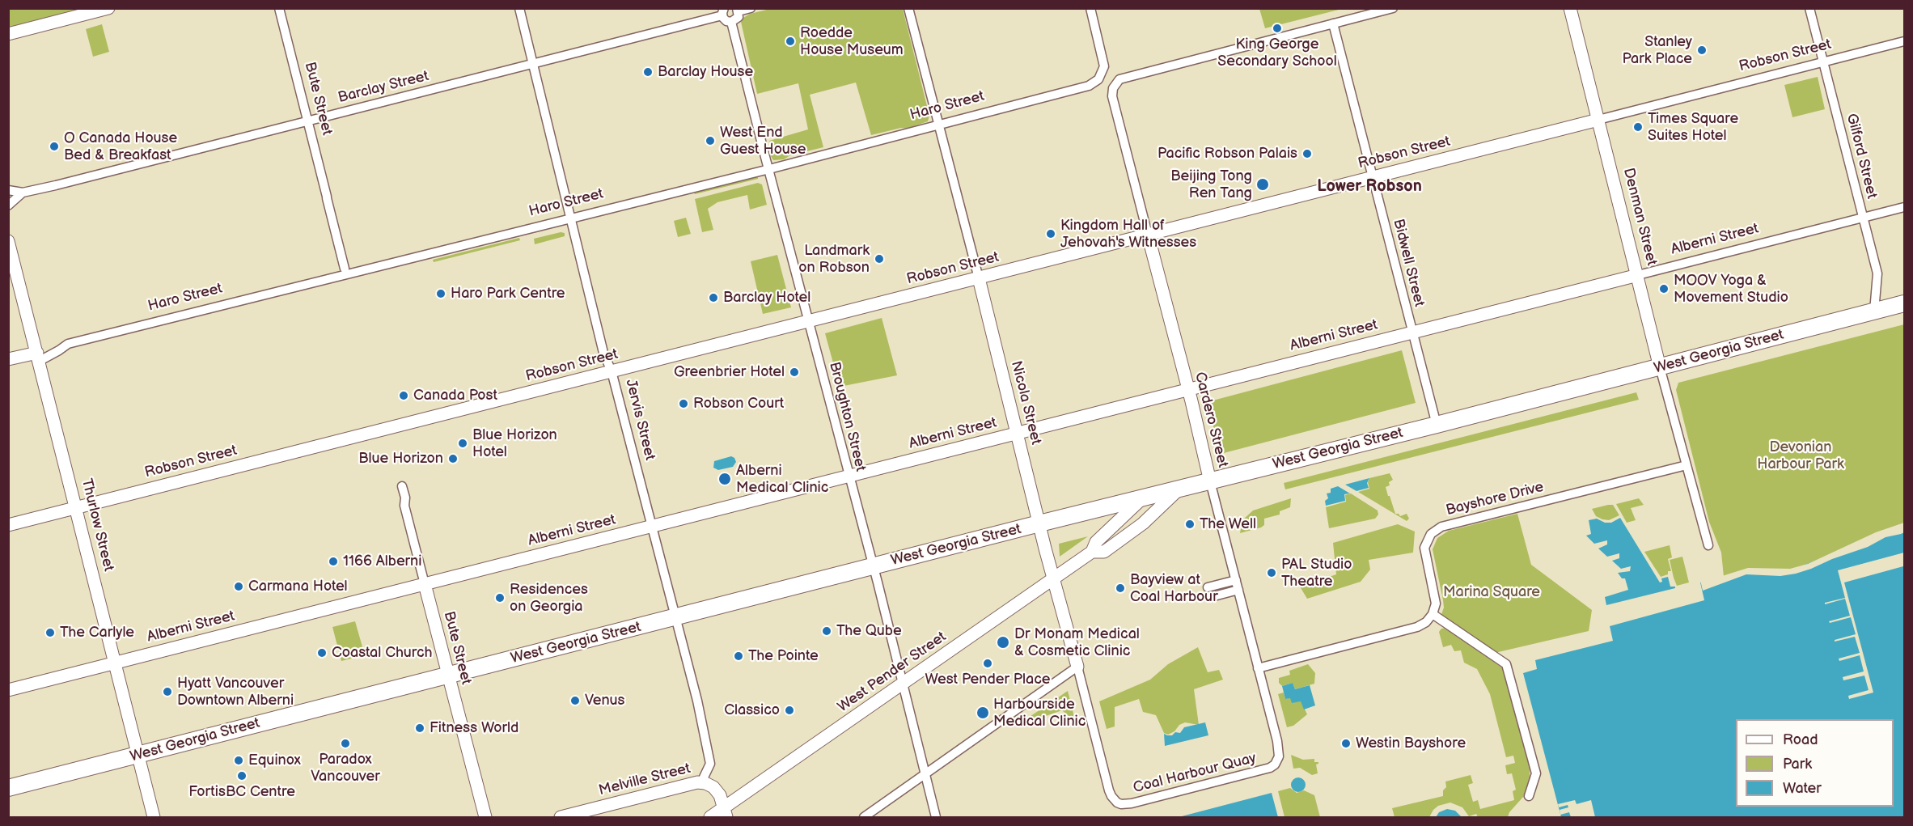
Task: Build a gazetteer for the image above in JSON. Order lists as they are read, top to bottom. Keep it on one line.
{"streets":{"highway":["West Georgia Street"],"main road":["Robson Street","Bute Street","Haro Street","Denman Street","Alberni Street","Nicola Street","Cardero Street","Thurlow Street","West Pender Street","Melville Street"],"street":["Barclay Street","Gilford Street","Bidwell Street","Broughton Street","Jervis Street","Bayshore Drive","Coal Harbour Quay"]},"crossings":[["Robson Street","Gilford Street"],["Robson Street","Denman Street"],["Robson Street","Bidwell Street"],["Robson Street","Nicola Street"],["Robson Street","Broughton Street"],["Robson Street","Jervis Street"],["Robson Street","Cardero Street"],["Robson Street","Thurlow Street"],["Barclay Street","Bute Street"],["Barclay Street","Jervis Street"],["Bute Street","Alberni Street"],["Bute Street","West Georgia Street"],["Haro Street","Nicola Street"],["Haro Street","Broughton Street"],["Haro Street","Jervis Street"],["Haro Street","Thurlow Street"],["Gilford Street","Alberni Street"],["Gilford Street","West Georgia Street"],["Denman Street","Alberni Street"],["Denman Street","West Georgia Street"],["Denman Street","Bayshore Drive"],["Alberni Street","Bidwell Street"],["Alberni Street","Nicola Street"],["Alberni Street","Broughton Street"],["Alberni Street","Jervis Street"],["Alberni Street","Cardero Street"],["Alberni Street","Thurlow Street"],["Bidwell Street","West Georgia Street"],["Bidwell Street","Cardero Street"],["West Georgia Street","Nicola Street"],["West Georgia Street","Broughton Street"],["West Georgia Street","Jervis Street"],["West Georgia Street","Cardero Street"],["West Georgia Street","Thurlow Street"],["West Georgia Street","West Pender Street"],["Nicola Street","West Pender Street"],["Nicola Street","Coal Harbour Quay"],["Broughton Street","West Pender Street"],["Jervis Street","Melville Street"],["Cardero Street","Coal Harbour Quay"],["West Pender Street","Melville Street"]],"districts":["Lower Robson"],"parks":["Devonian Harbour Park","Marina Square"],"places":["King George Secondary School","Roedde House Museum","Stanley Park Place","Barclay House","Times Square Suites Hotel","West End Guest House","O Canada House Bed & Breakfast","Pacific Robson Palais","Beijing Tong Ren Tang","Kingdom Hall of Jehovah's Witnesses","Landmark on Robson","MOOV Yoga & Movement Studio","Haro Park Centre","Barclay Hotel","Greenbrier Hotel","Canada Post","Robson Court","Blue Horizon Hotel","Blue Horizon","Alberni Medical Clinic","The Well","1166 Alberni","PAL Studio Theatre","Carmana Hotel","Bayview at Coal Harbour","Residences on Georgia","The Qube","The Carlyle","Dr Monam Medical & Cosmetic Clinic","Coastal Church","The Pointe","West Pender Place","Hyatt Vancouver Downtown Alberni","Venus","Classico","Harbourside Medical Clinic","Fitness World","Paradox Vancouver","Westin Bayshore","Equinox","FortisBC Centre"],"legend":["Road","Park","Water"]}
